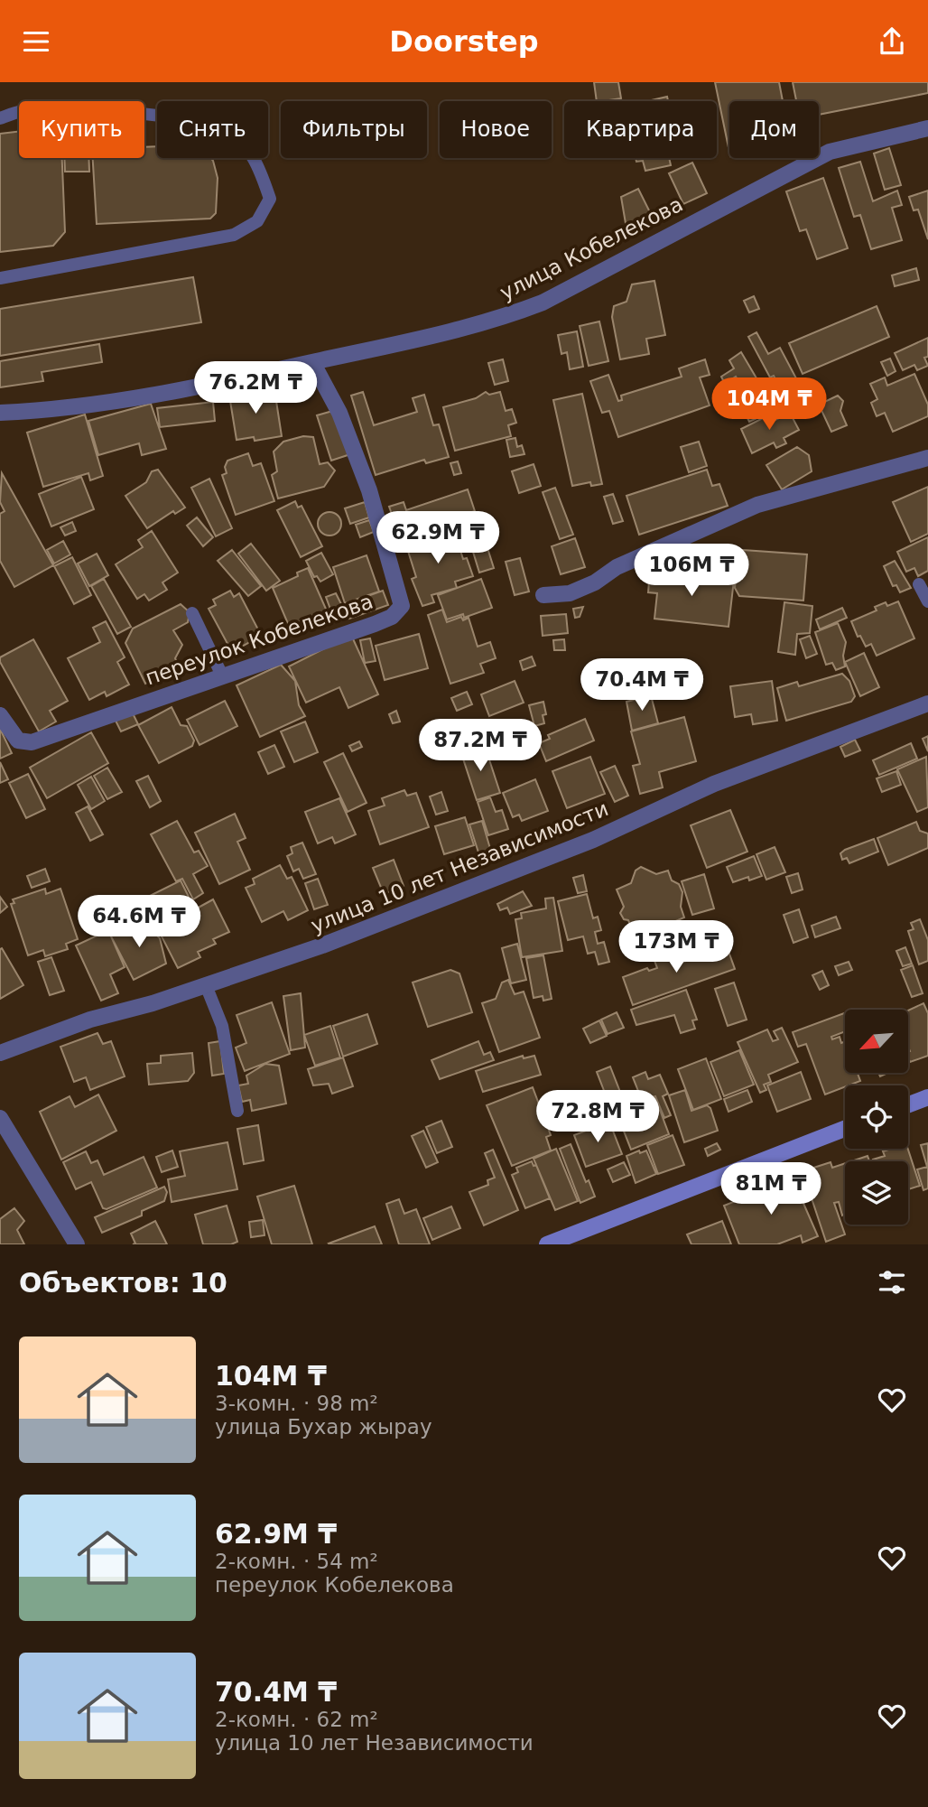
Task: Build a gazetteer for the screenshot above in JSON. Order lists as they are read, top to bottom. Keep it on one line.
{"streets":{"street":["улица Кобелекова","переулок Кобелекова","улица 10 лет Независимости"]},"crossings":[["улица Кобелекова","переулок Кобелекова"]],"north":"bottom left","page":{"header":"Doorstep","chip":["Купить","Снять","Фильтры","Новое","Квартира","Дом"],"price":["76.2M ₸","104M ₸","62.9M ₸","106M ₸","70.4M ₸","87.2M ₸","64.6M ₸","173M ₸","72.8M ₸","81M ₸"],"heading":"Объектов: 10","list":[{"name":"104M ₸","note":"3-комн. · 98 m² · улица Бухар жырау"},{"name":"62.9M ₸","note":"2-комн. · 54 m² · переулок Кобелекова"},{"name":"70.4M ₸","note":"2-комн. · 62 m² · улица 10 лет Независимости"}]}}
